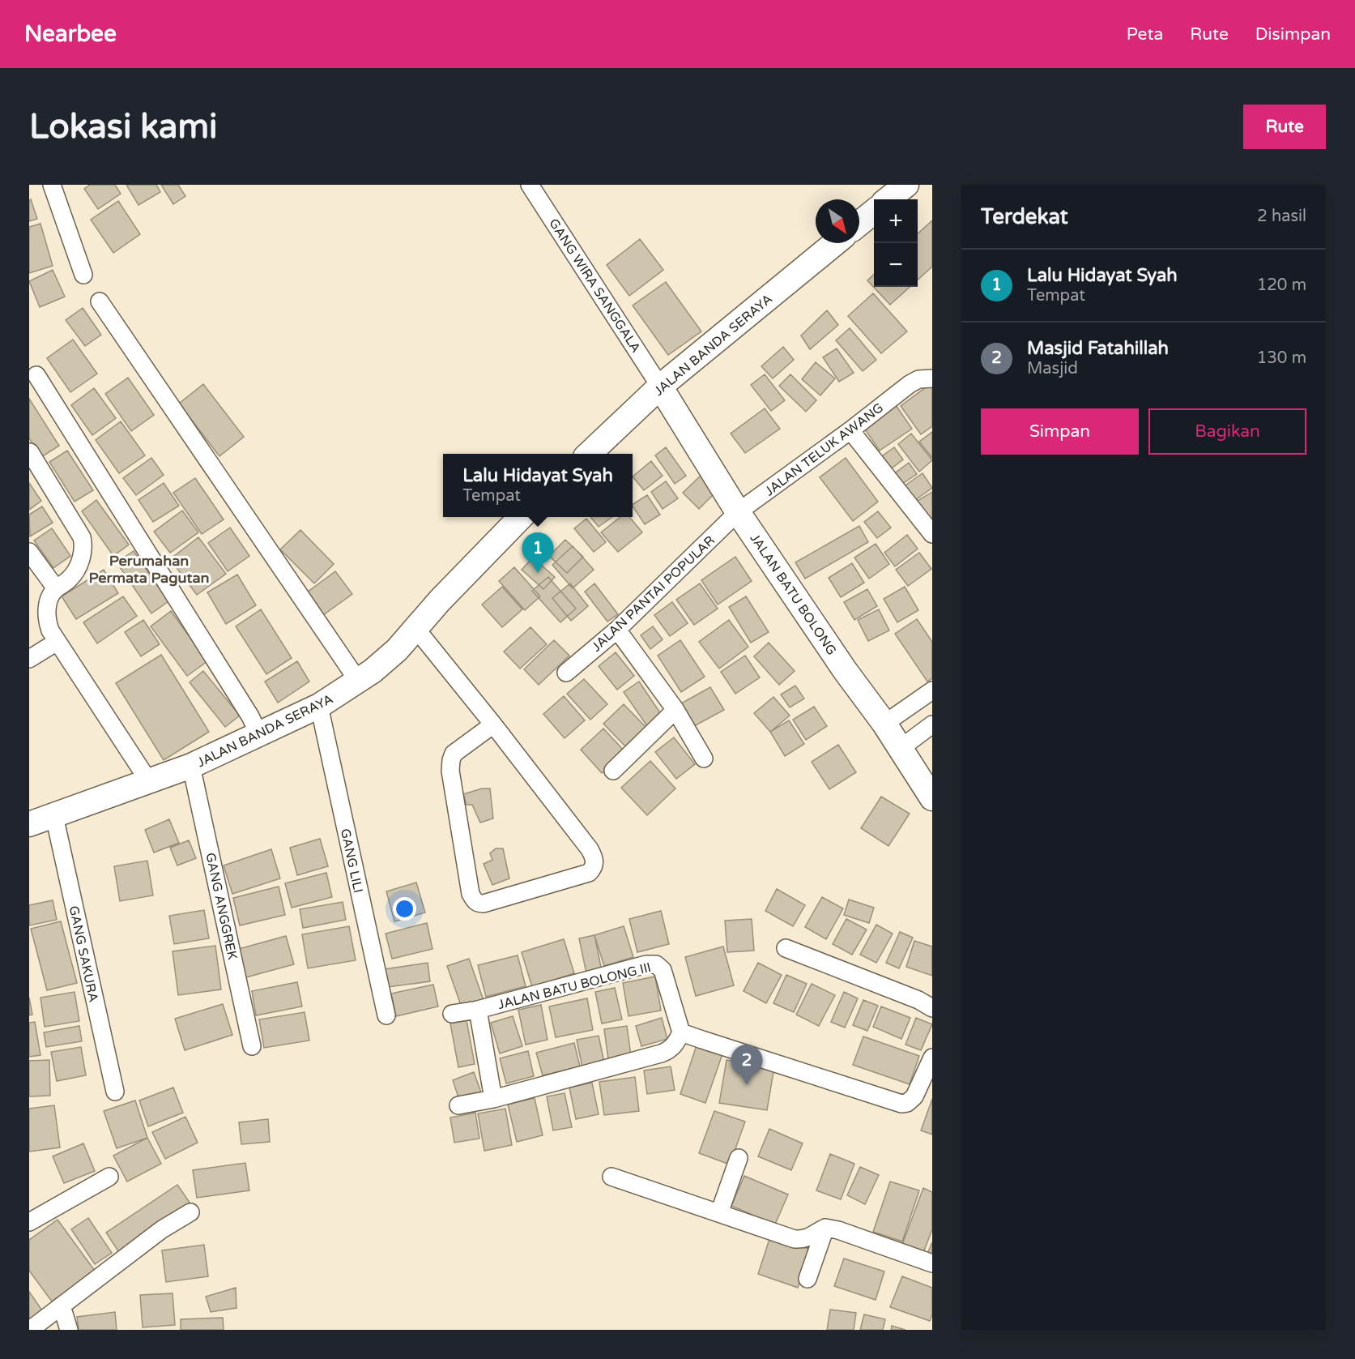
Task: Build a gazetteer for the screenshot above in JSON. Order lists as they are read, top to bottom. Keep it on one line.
{"streets":{"street":["GANG WIRA SANGGALA","JALAN BANDA SERAYA","JALAN TELUK AWANG","JALAN PANTAI POPULAR","JALAN BATU BOLONG","GANG LILI","GANG ANGGREK","GANG SAKURA","JALAN BATU BOLONG III"]},"crossings":[["GANG WIRA SANGGALA","JALAN BANDA SERAYA"],["GANG WIRA SANGGALA","JALAN BATU BOLONG"],["JALAN BANDA SERAYA","JALAN BATU BOLONG"],["JALAN BANDA SERAYA","GANG LILI"],["JALAN BANDA SERAYA","GANG ANGGREK"],["JALAN BANDA SERAYA","GANG SAKURA"],["JALAN TELUK AWANG","JALAN PANTAI POPULAR"],["JALAN TELUK AWANG","JALAN BATU BOLONG"],["JALAN PANTAI POPULAR","JALAN BATU BOLONG"]],"districts":["Perumahan Permata Pagutan"],"north":"bottom right","page":{"header":"Nearbee","nav":["Peta","Rute","Disimpan"],"buttons":["Rute",["Simpan","Bagikan"]],"title":"Lokasi kami","heading":["Terdekat","2 hasil"],"map_buttons":["+","−"],"list":[{"mark":"1","name":"Lalu Hidayat Syah","note":"Tempat","value":"120 m"},{"mark":"2","name":"Masjid Fatahillah","note":"Masjid","value":"130 m"}],"popup":["Lalu Hidayat Syah","Tempat"],"pins":["1","2"]}}
